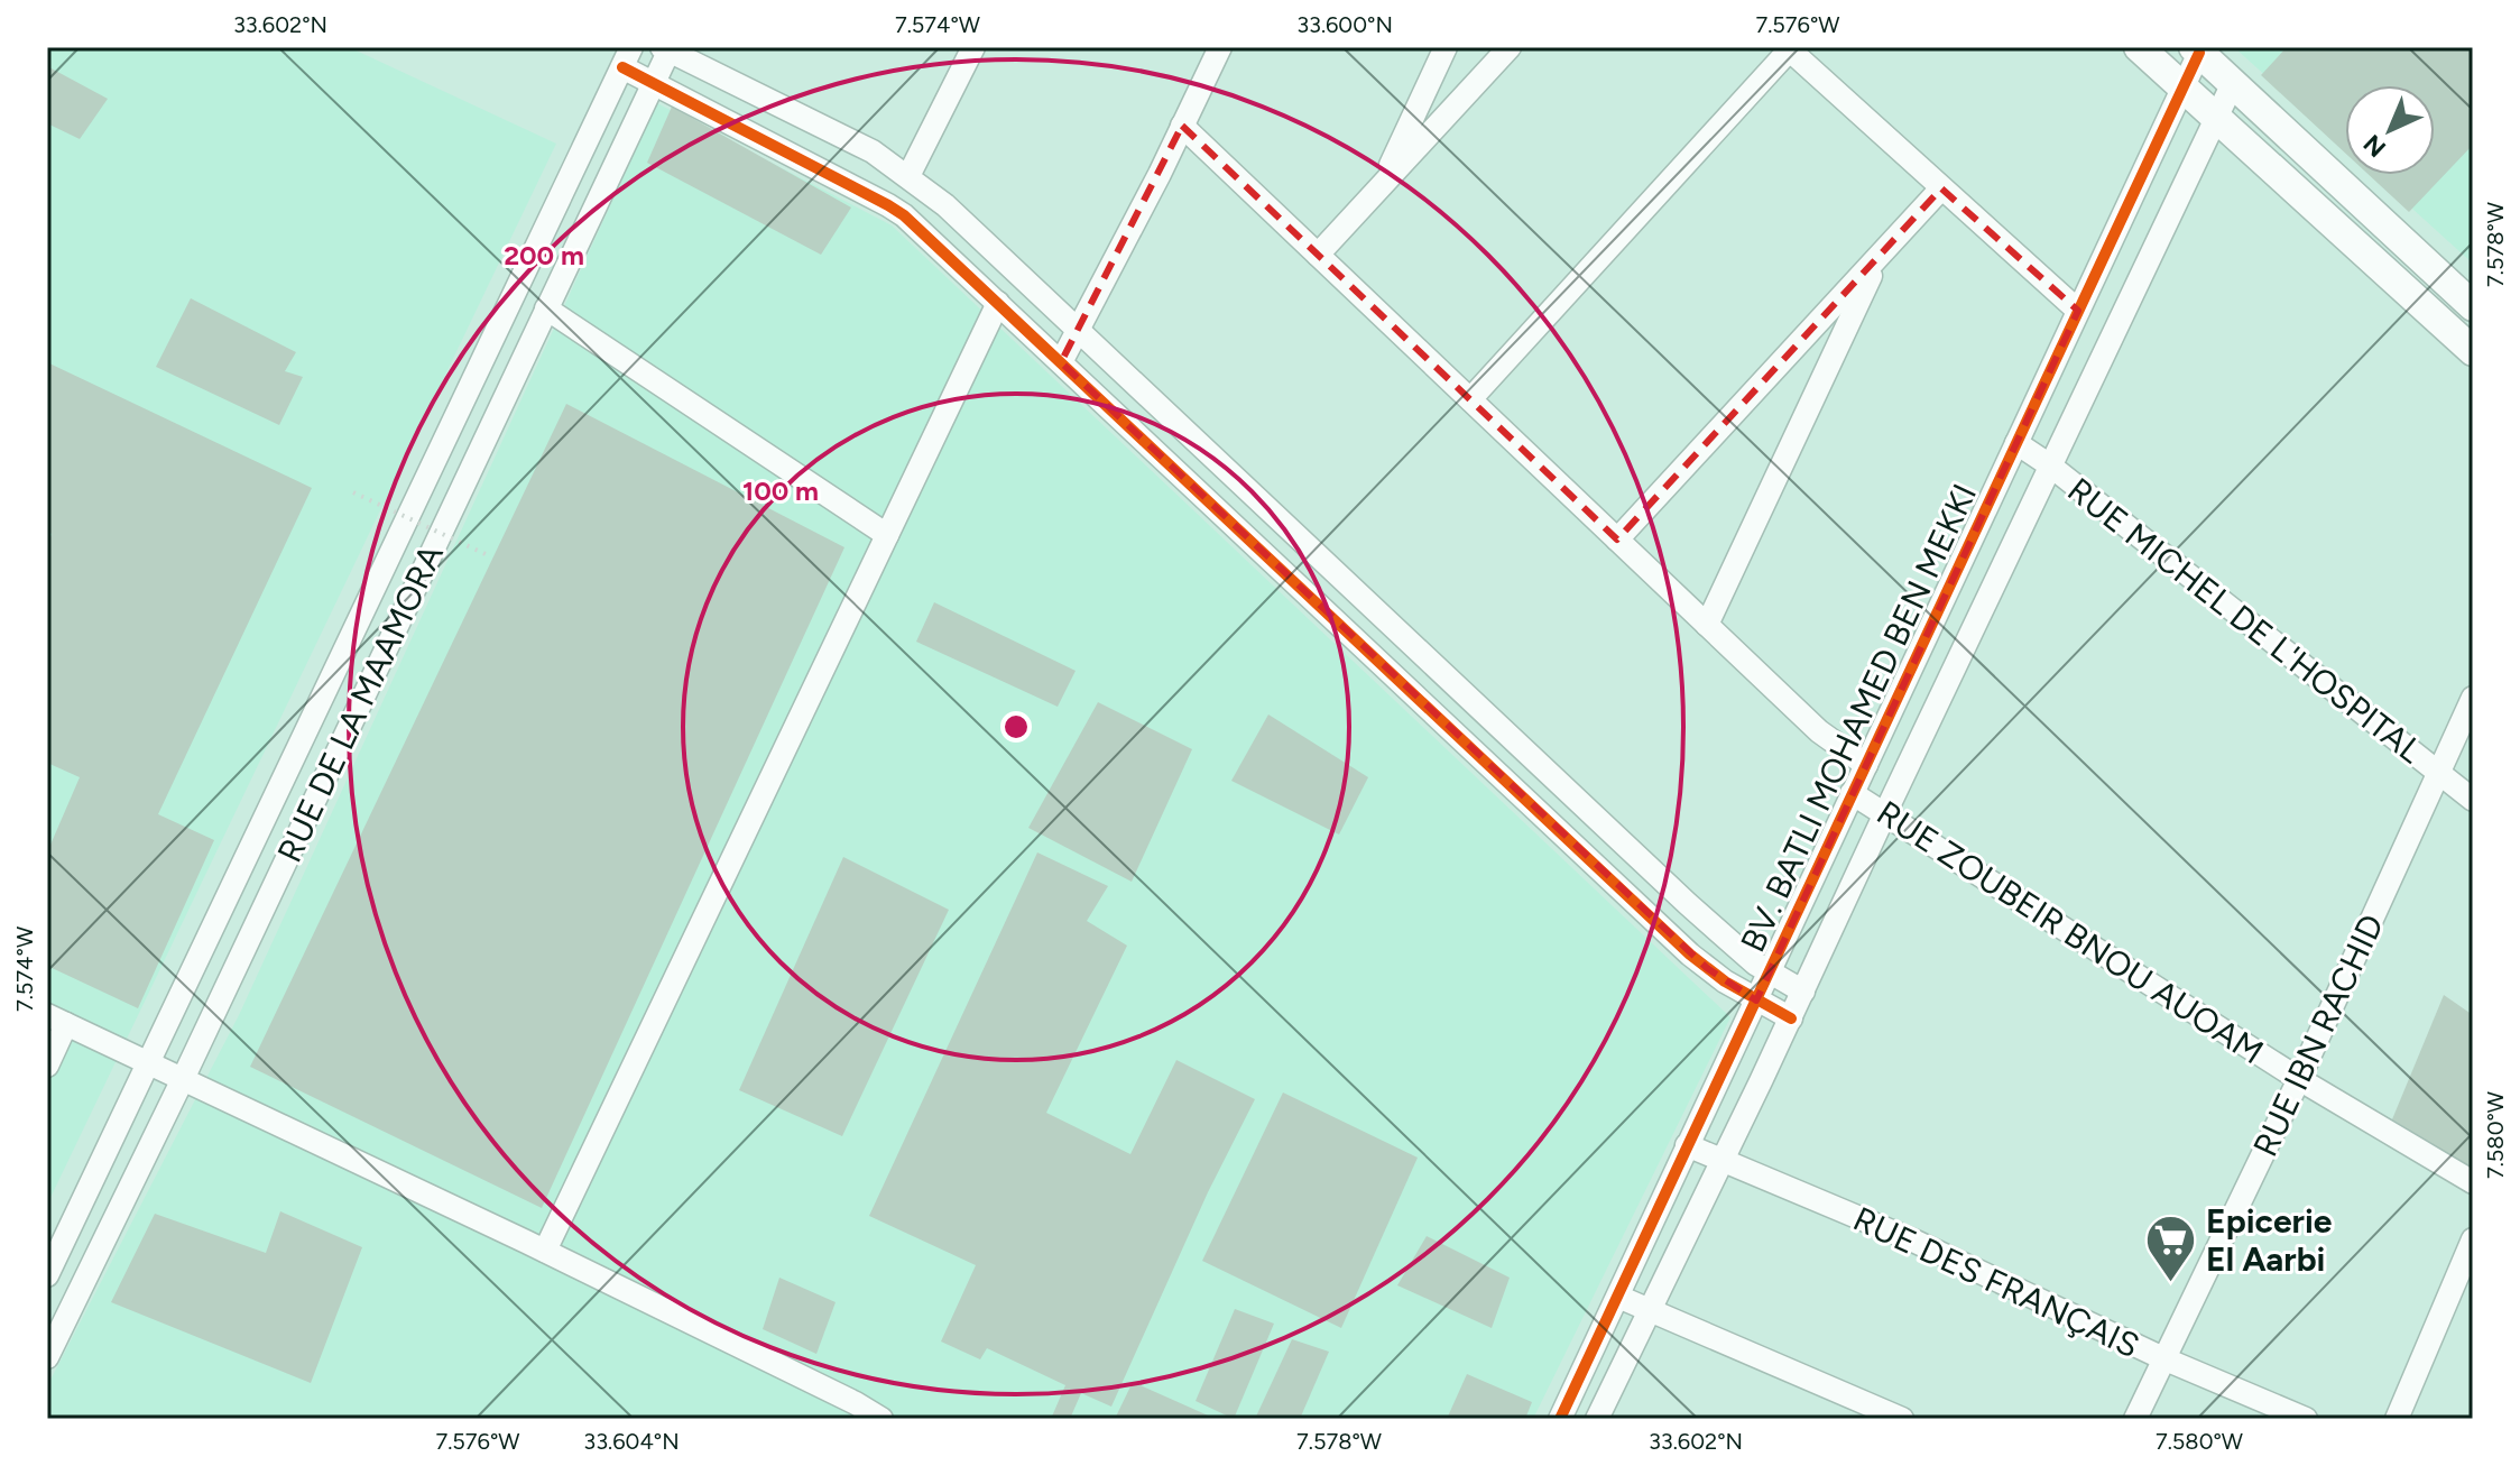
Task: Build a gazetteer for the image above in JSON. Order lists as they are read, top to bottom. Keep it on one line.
{"streets":{"street":["RUE MICHEL DE L'HOSPITAL","RUE DE LA MAAMORA","BV. BATLI MOHAMED BEN MEKKI","RUE ZOUBEIR BNOU AUOAM","RUE IBN RACHID","RUE DES FRANÇAIS"]},"crossings":[["RUE MICHEL DE L'HOSPITAL","BV. BATLI MOHAMED BEN MEKKI"],["RUE MICHEL DE L'HOSPITAL","RUE IBN RACHID"],["BV. BATLI MOHAMED BEN MEKKI","RUE ZOUBEIR BNOU AUOAM"],["BV. BATLI MOHAMED BEN MEKKI","RUE DES FRANÇAIS"],["RUE ZOUBEIR BNOU AUOAM","RUE IBN RACHID"],["RUE IBN RACHID","RUE DES FRANÇAIS"]],"places":{"supermarket":["Epicerie El Aarbi"]},"north":"bottom left","coordinates":["33.602°N","7.574°W","33.600°N","7.576°W","7.578°W","7.580°W","33.604°N"],"rings":["200 m","100 m"]}
